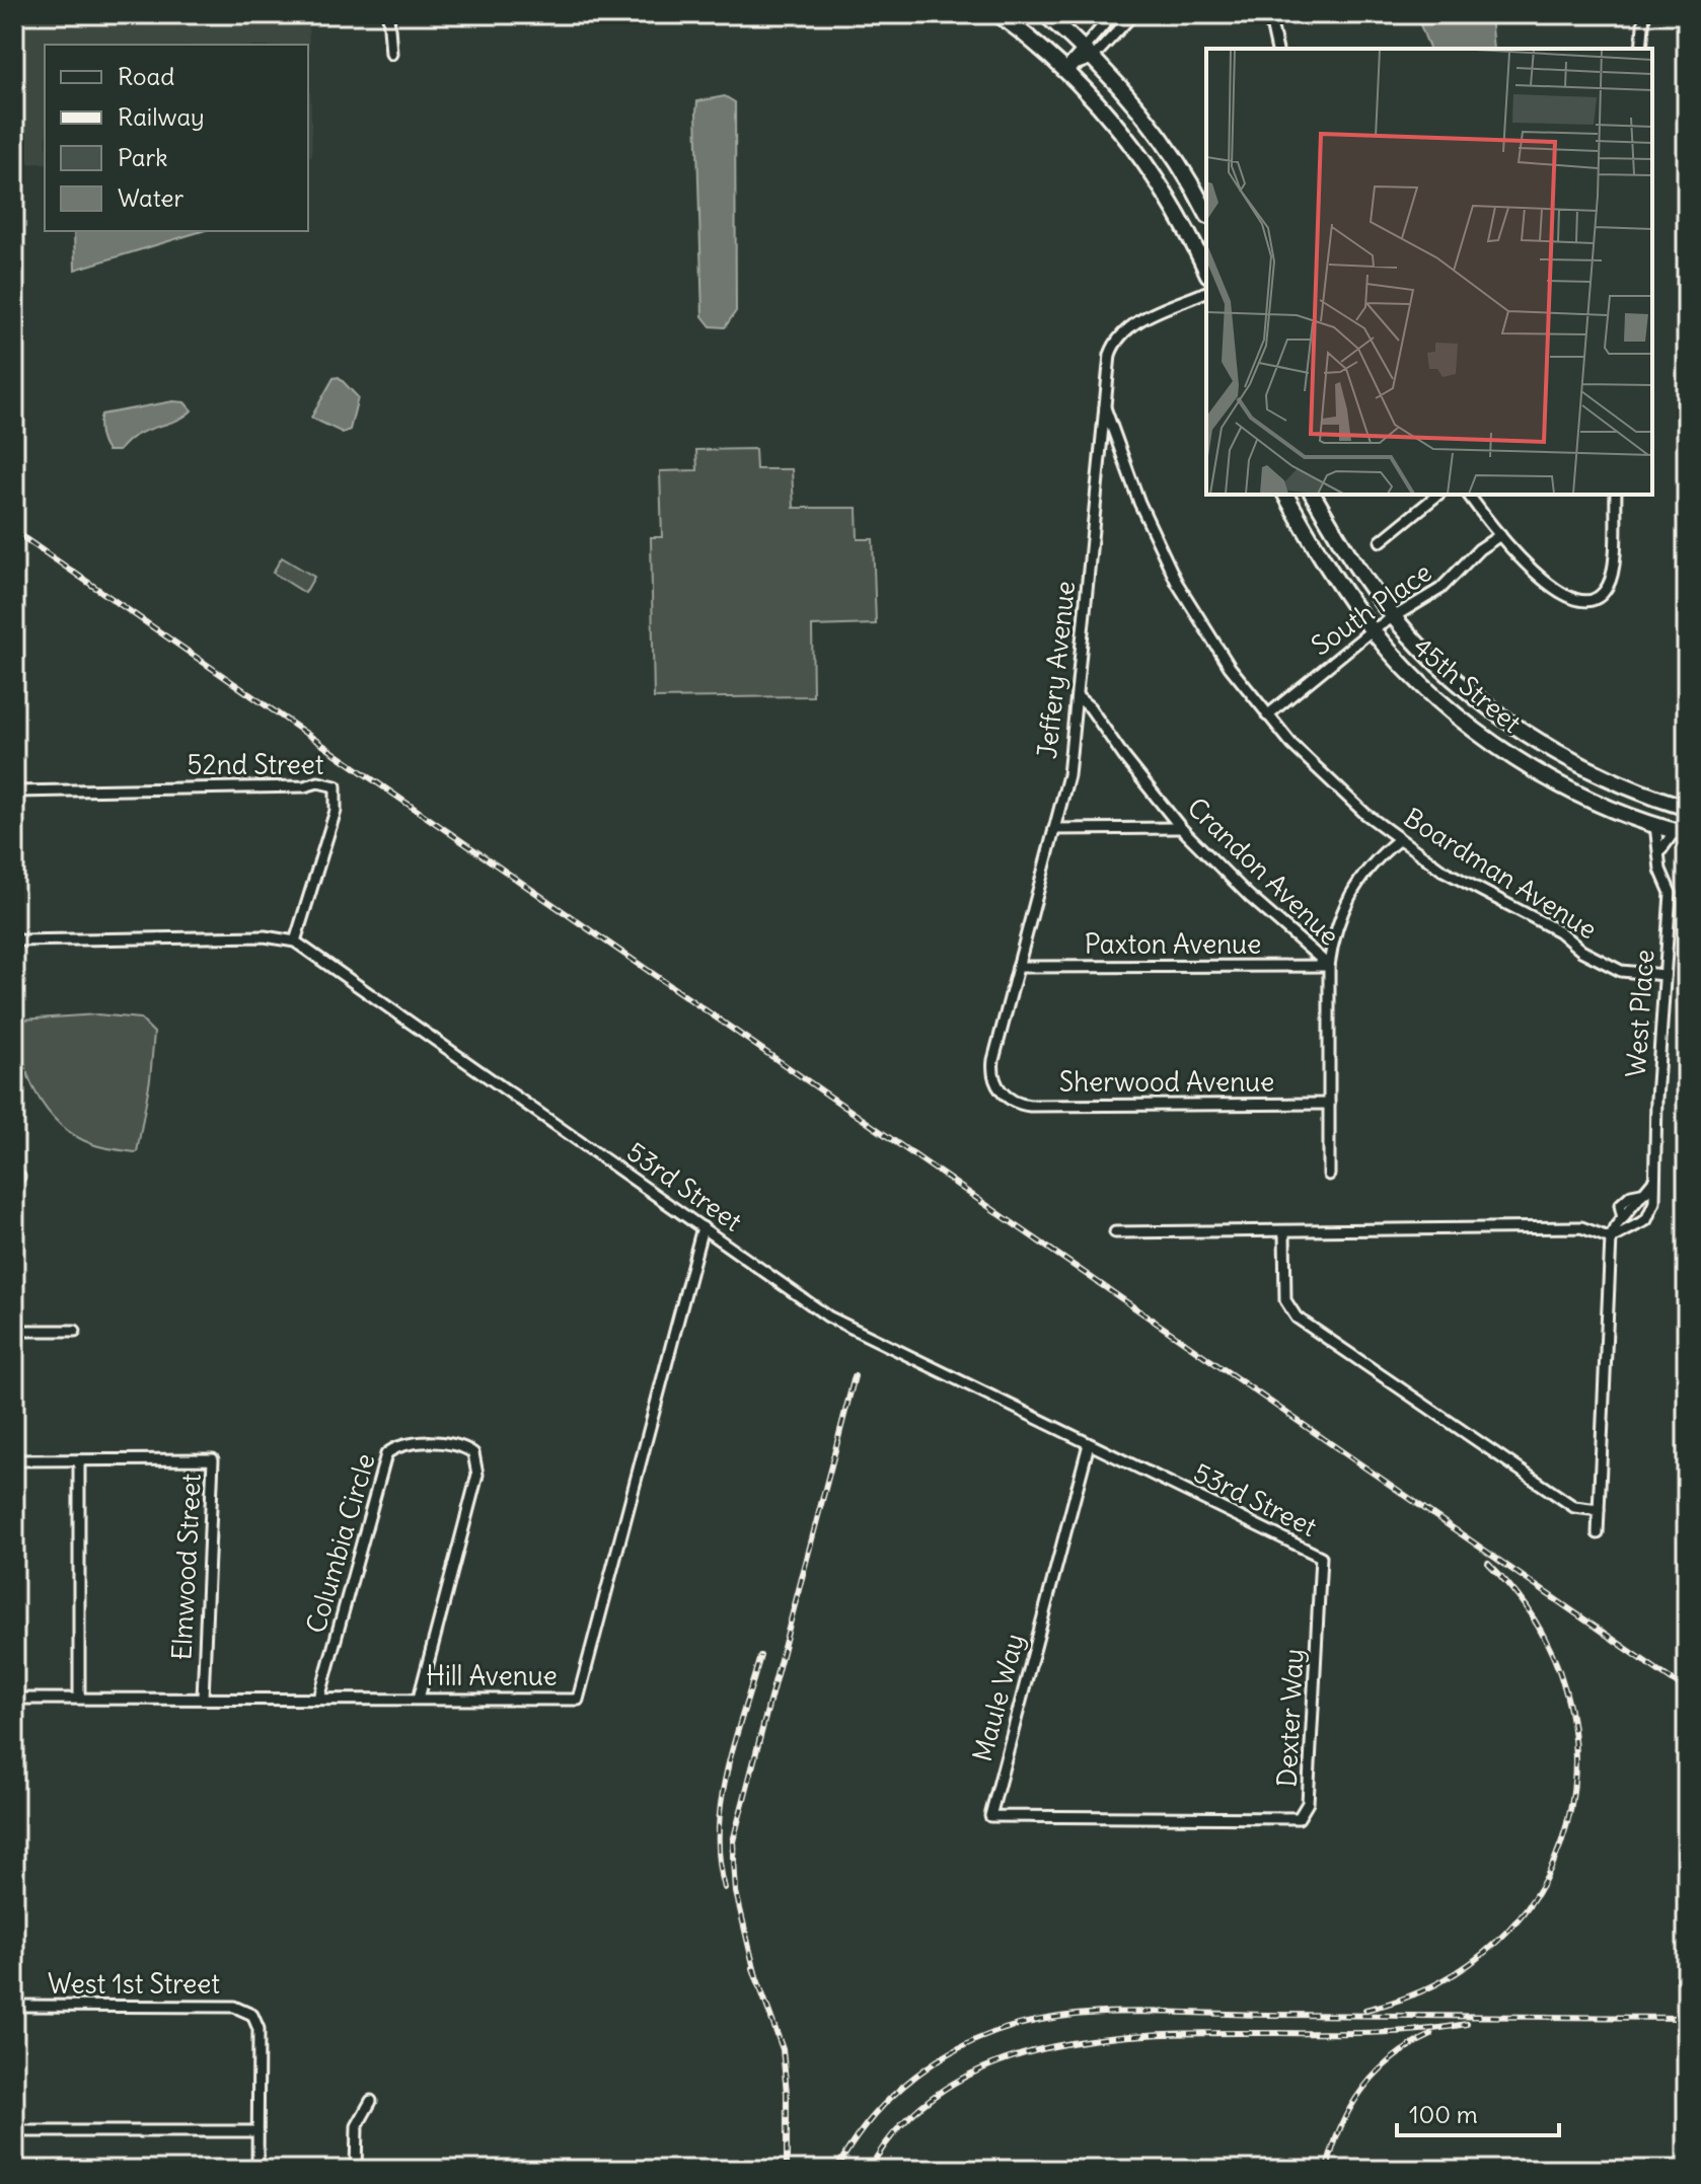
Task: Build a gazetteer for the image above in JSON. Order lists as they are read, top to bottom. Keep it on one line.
{"streets":{"main road":["45th Street"],"street":["South Place","Jeffery Avenue","52nd Street","Crandon Avenue","Boardman Avenue","Paxton Avenue","West Place","Sherwood Avenue","53rd Street","Columbia Circle","Elmwood Street","Hill Avenue","Maule Way","Dexter Way","West 1st Street"]},"crossings":[["South Place","45th Street"],["South Place","Boardman Avenue"],["Jeffery Avenue","Crandon Avenue"],["Jeffery Avenue","Boardman Avenue"],["Jeffery Avenue","Paxton Avenue"],["Jeffery Avenue","Sherwood Avenue"],["45th Street","West Place"],["52nd Street","53rd Street"],["Crandon Avenue","Paxton Avenue"],["Boardman Avenue","West Place"],["53rd Street","Hill Avenue"],["53rd Street","Maule Way"],["53rd Street","Dexter Way"],["Columbia Circle","Hill Avenue"],["Elmwood Street","Hill Avenue"],["Maule Way","Dexter Way"]],"legend":["Road","Railway","Park","Water"],"scale_bar":"100 m"}
